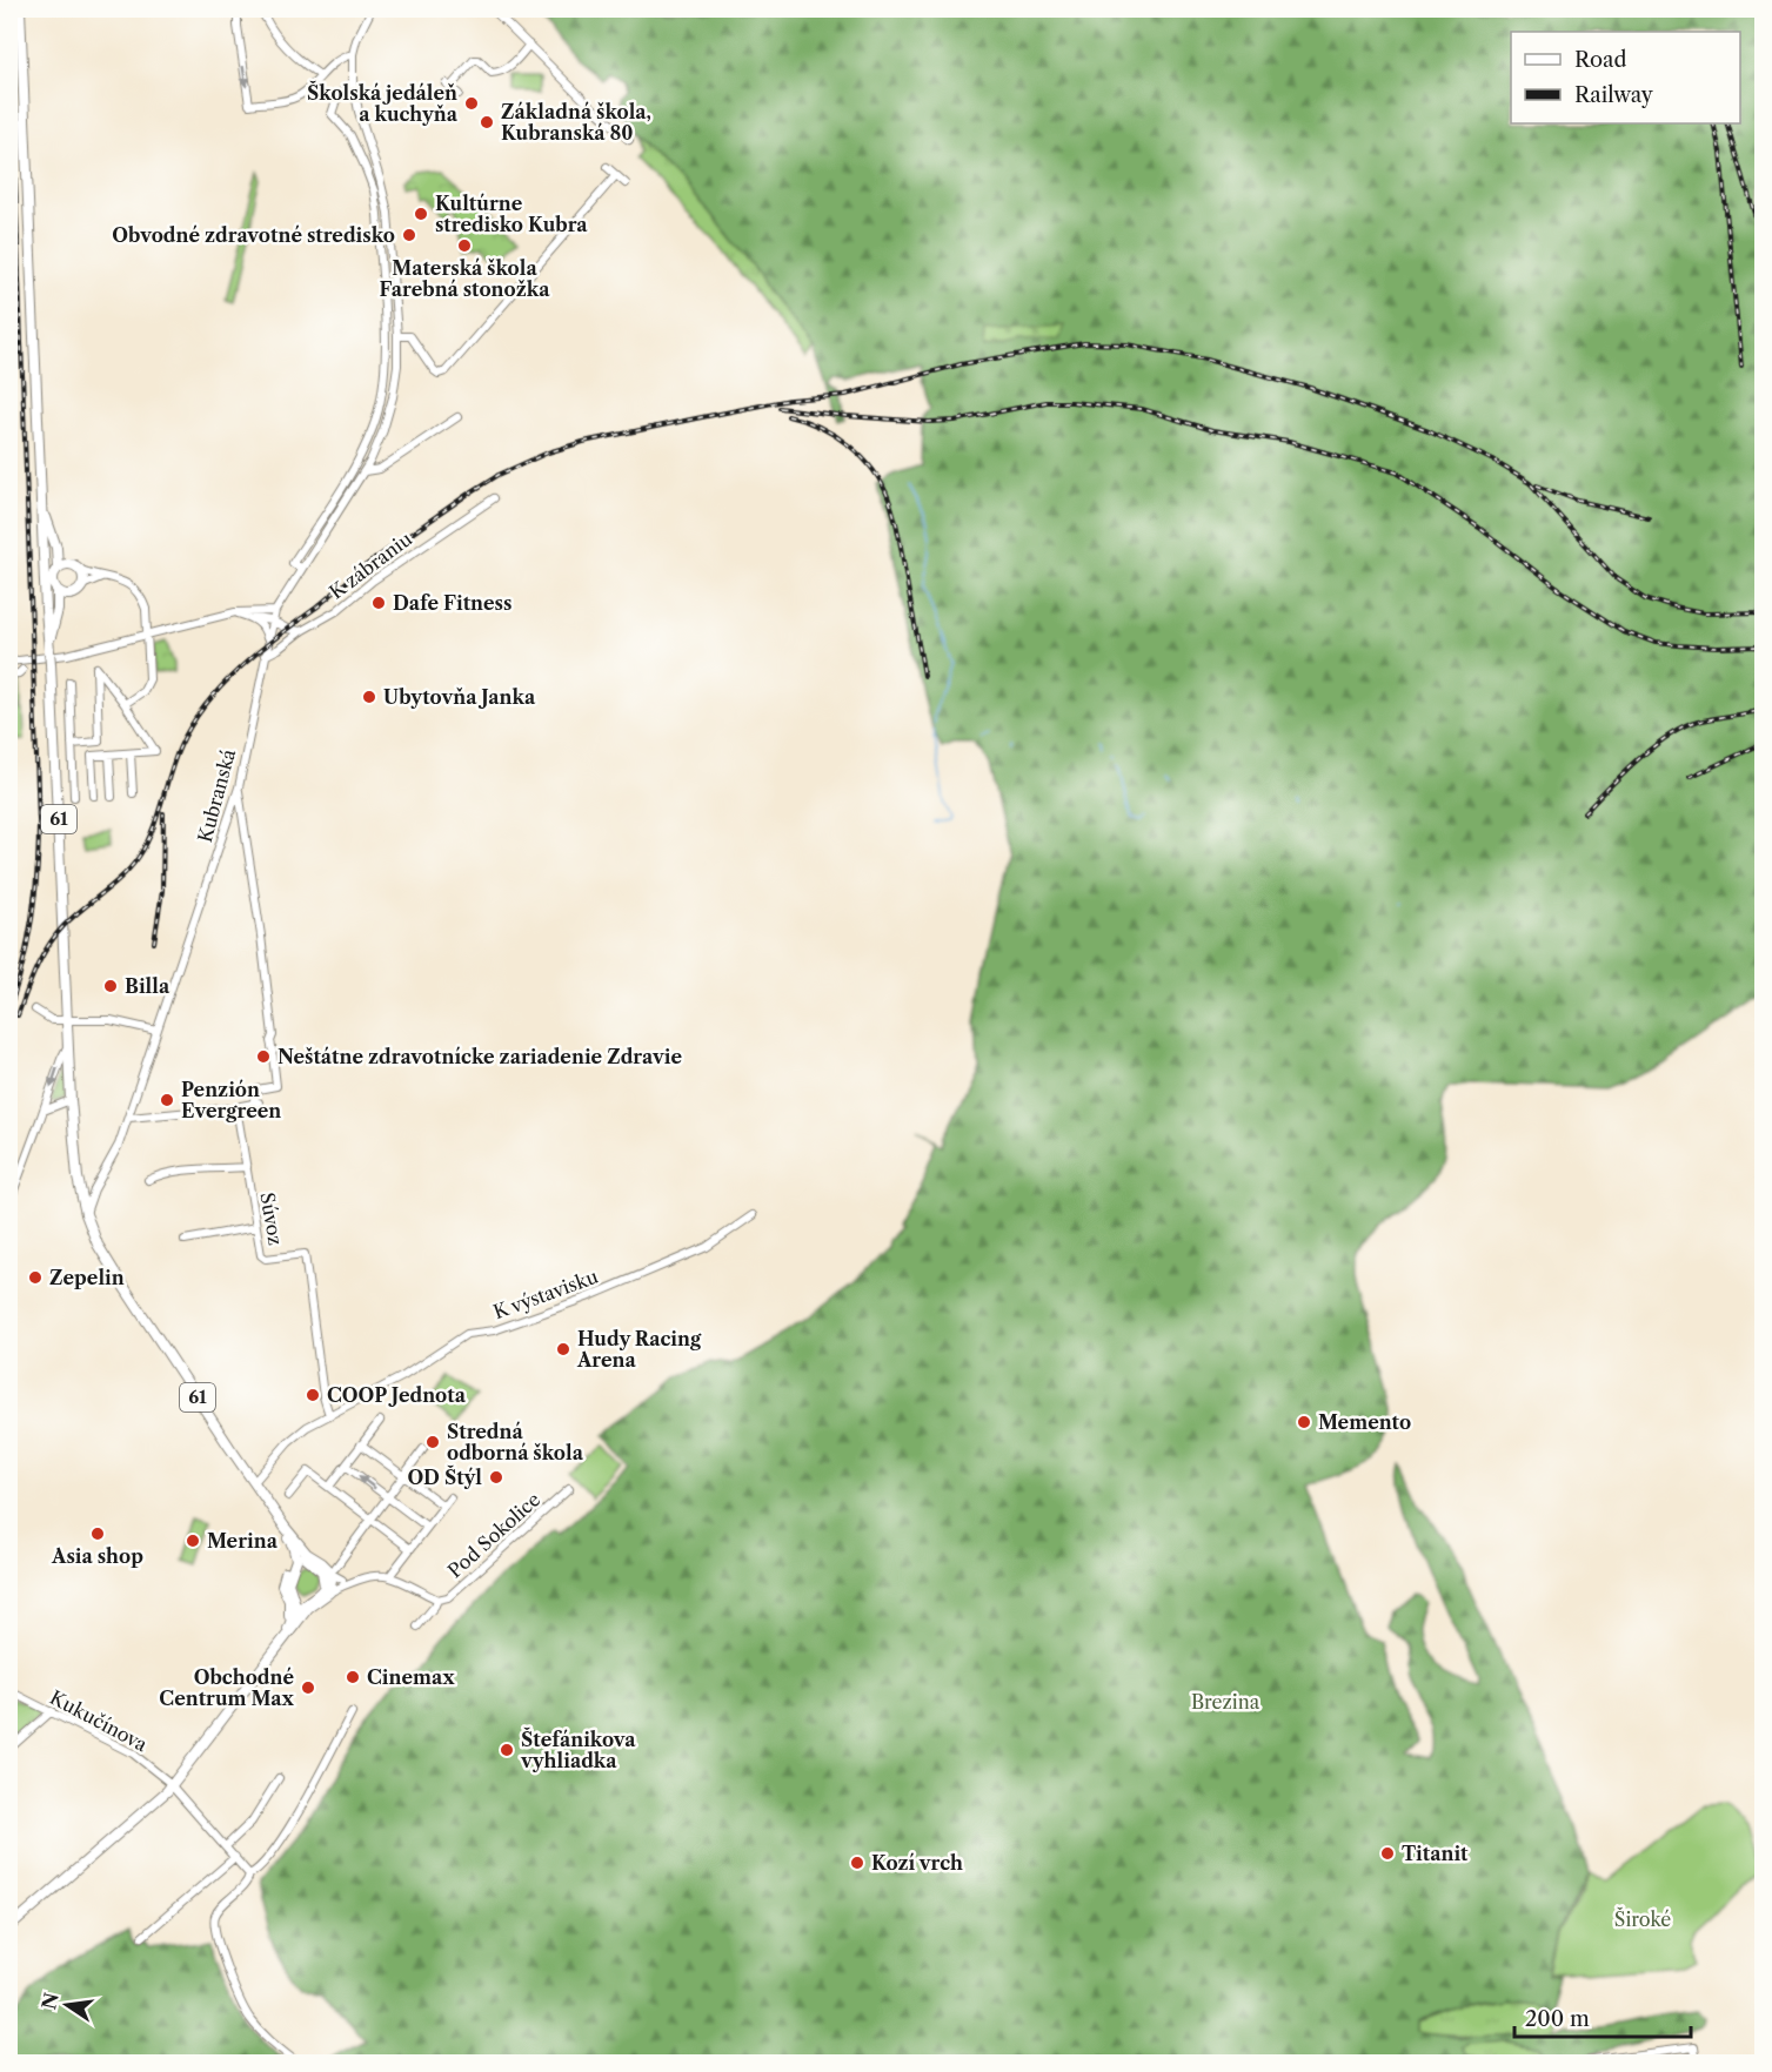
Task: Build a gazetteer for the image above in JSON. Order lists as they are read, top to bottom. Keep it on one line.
{"streets":{"main road":["61"],"street":["K zábraniu","Kubranská","Súvoz","K výstavisku","Pod Sokolice","Kukučínova"]},"crossings":[["K zábraniu","Kubranská"],["Kubranská","61"],["61","K výstavisku"],["Súvoz","K výstavisku"]],"parks":["Brezina","Široké"],"places":["Školská jedáleň a kuchyňa","Základná škola, Kubranská 80","Kultúrne stredisko Kubra","Obvodné zdravotné stredisko","Materská škola Farebná stonožka","Dafe Fitness","Ubytovňa Janka","Billa","Neštátne zdravotnícke zariadenie Zdravie","Penzión Evergreen","Zepelin","Hudy Racing Arena","COOP Jednota","Memento","Stredná odborná škola","OD Štýl","Asia shop","Merina","Cinemax","Obchodné Centrum Max","Štefánikova vyhliadka","Titanit","Kozí vrch"],"legend":["Road","Railway"],"scale_bar":"200 m","north":"left"}
